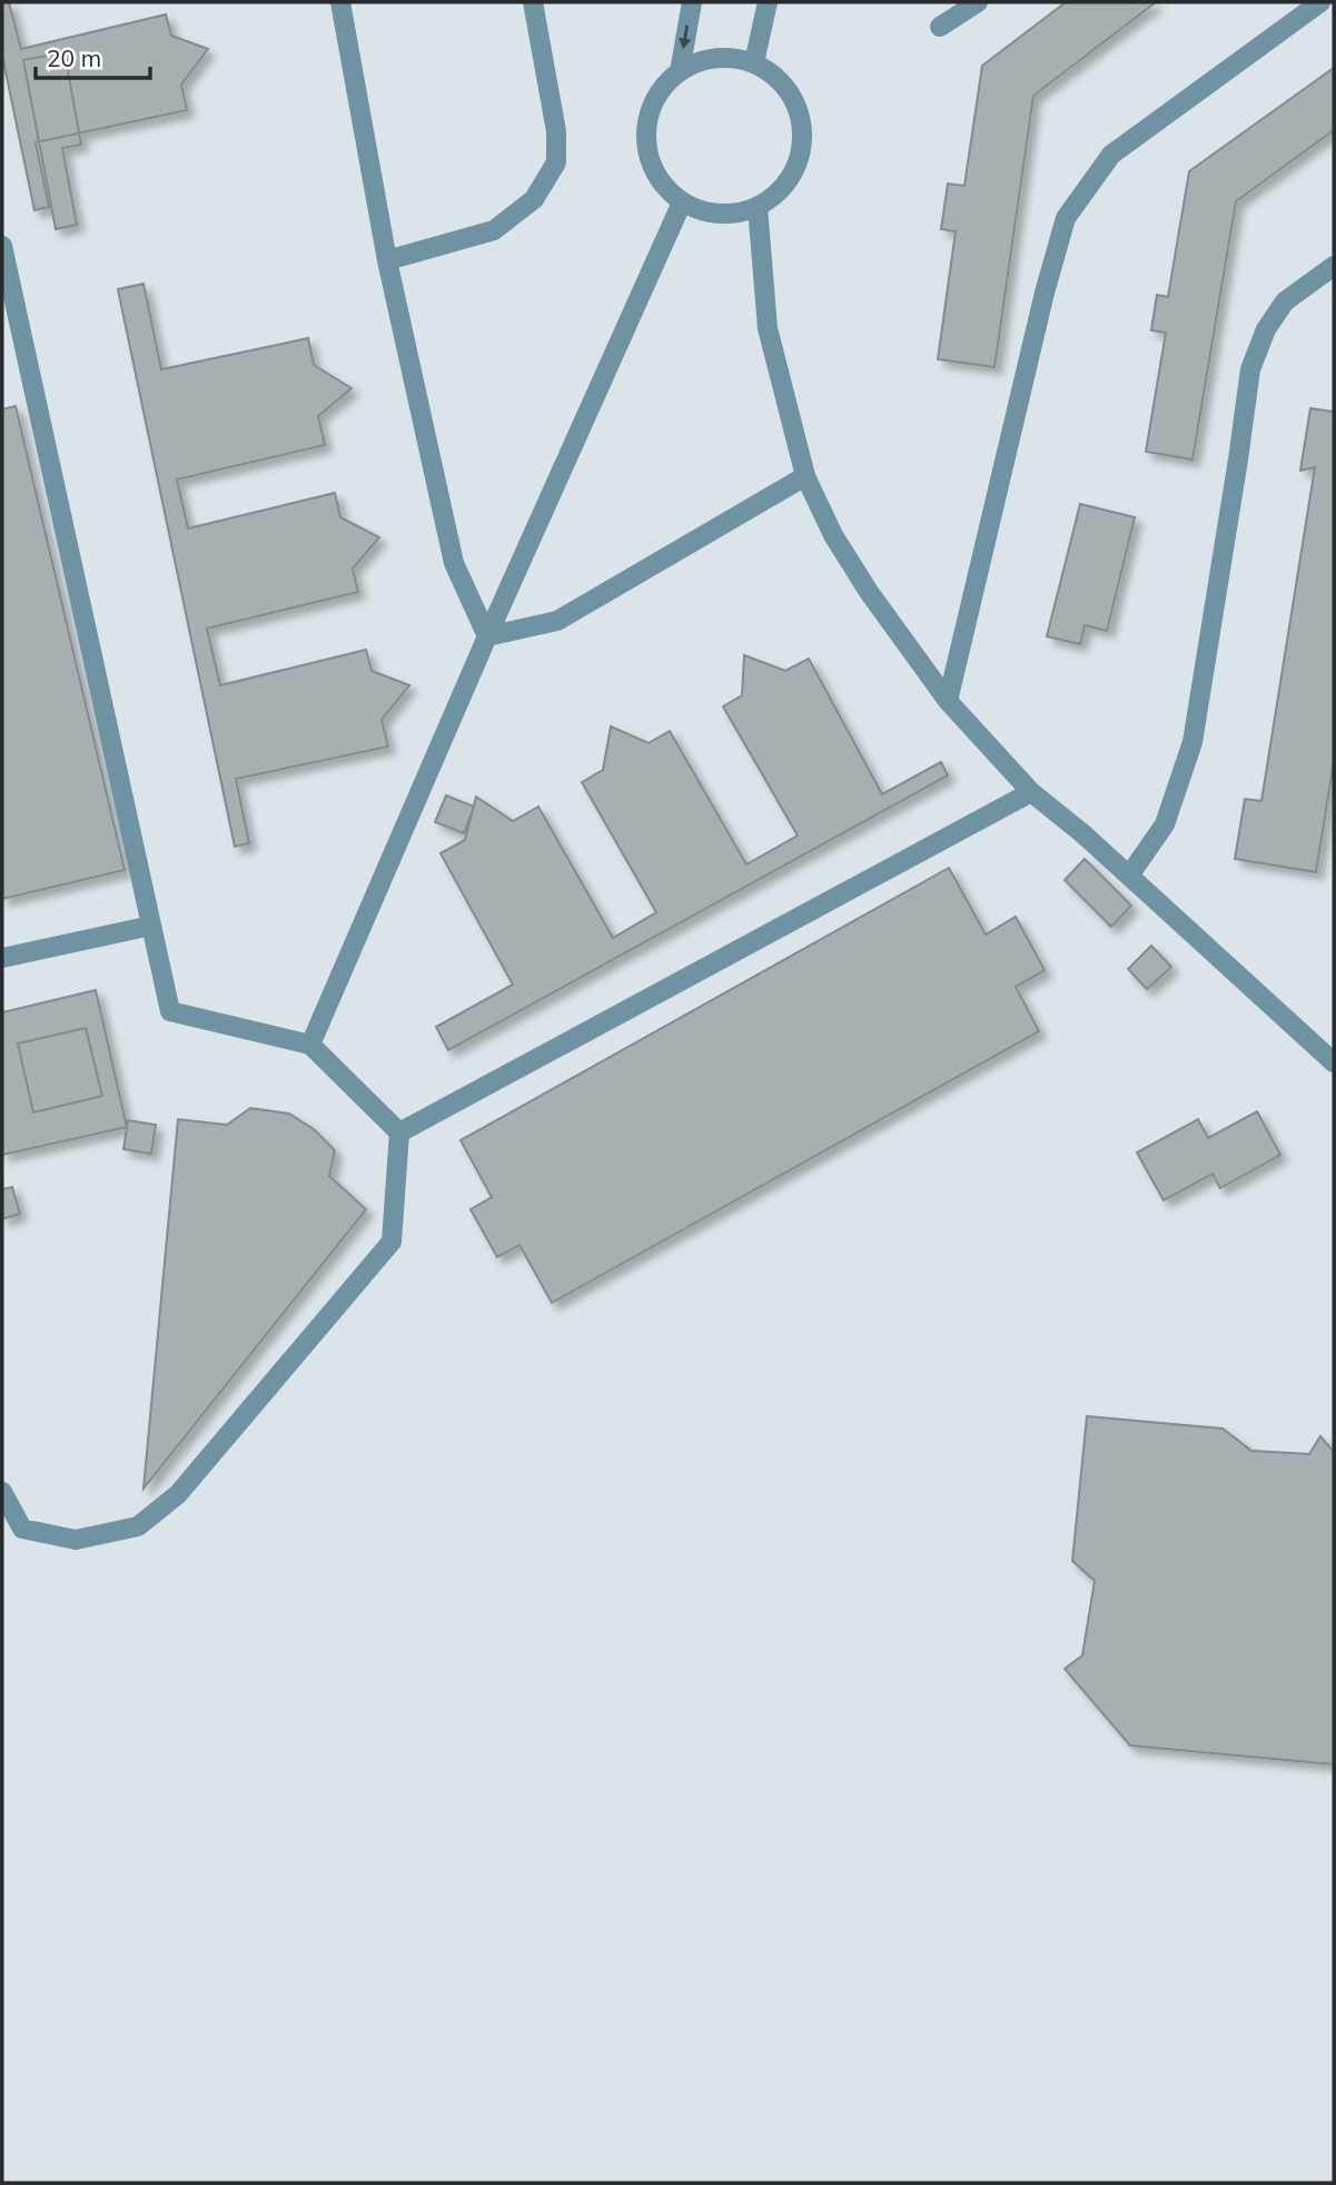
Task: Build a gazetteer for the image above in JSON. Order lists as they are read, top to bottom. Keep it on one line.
{"scale_bar":"20 m"}
